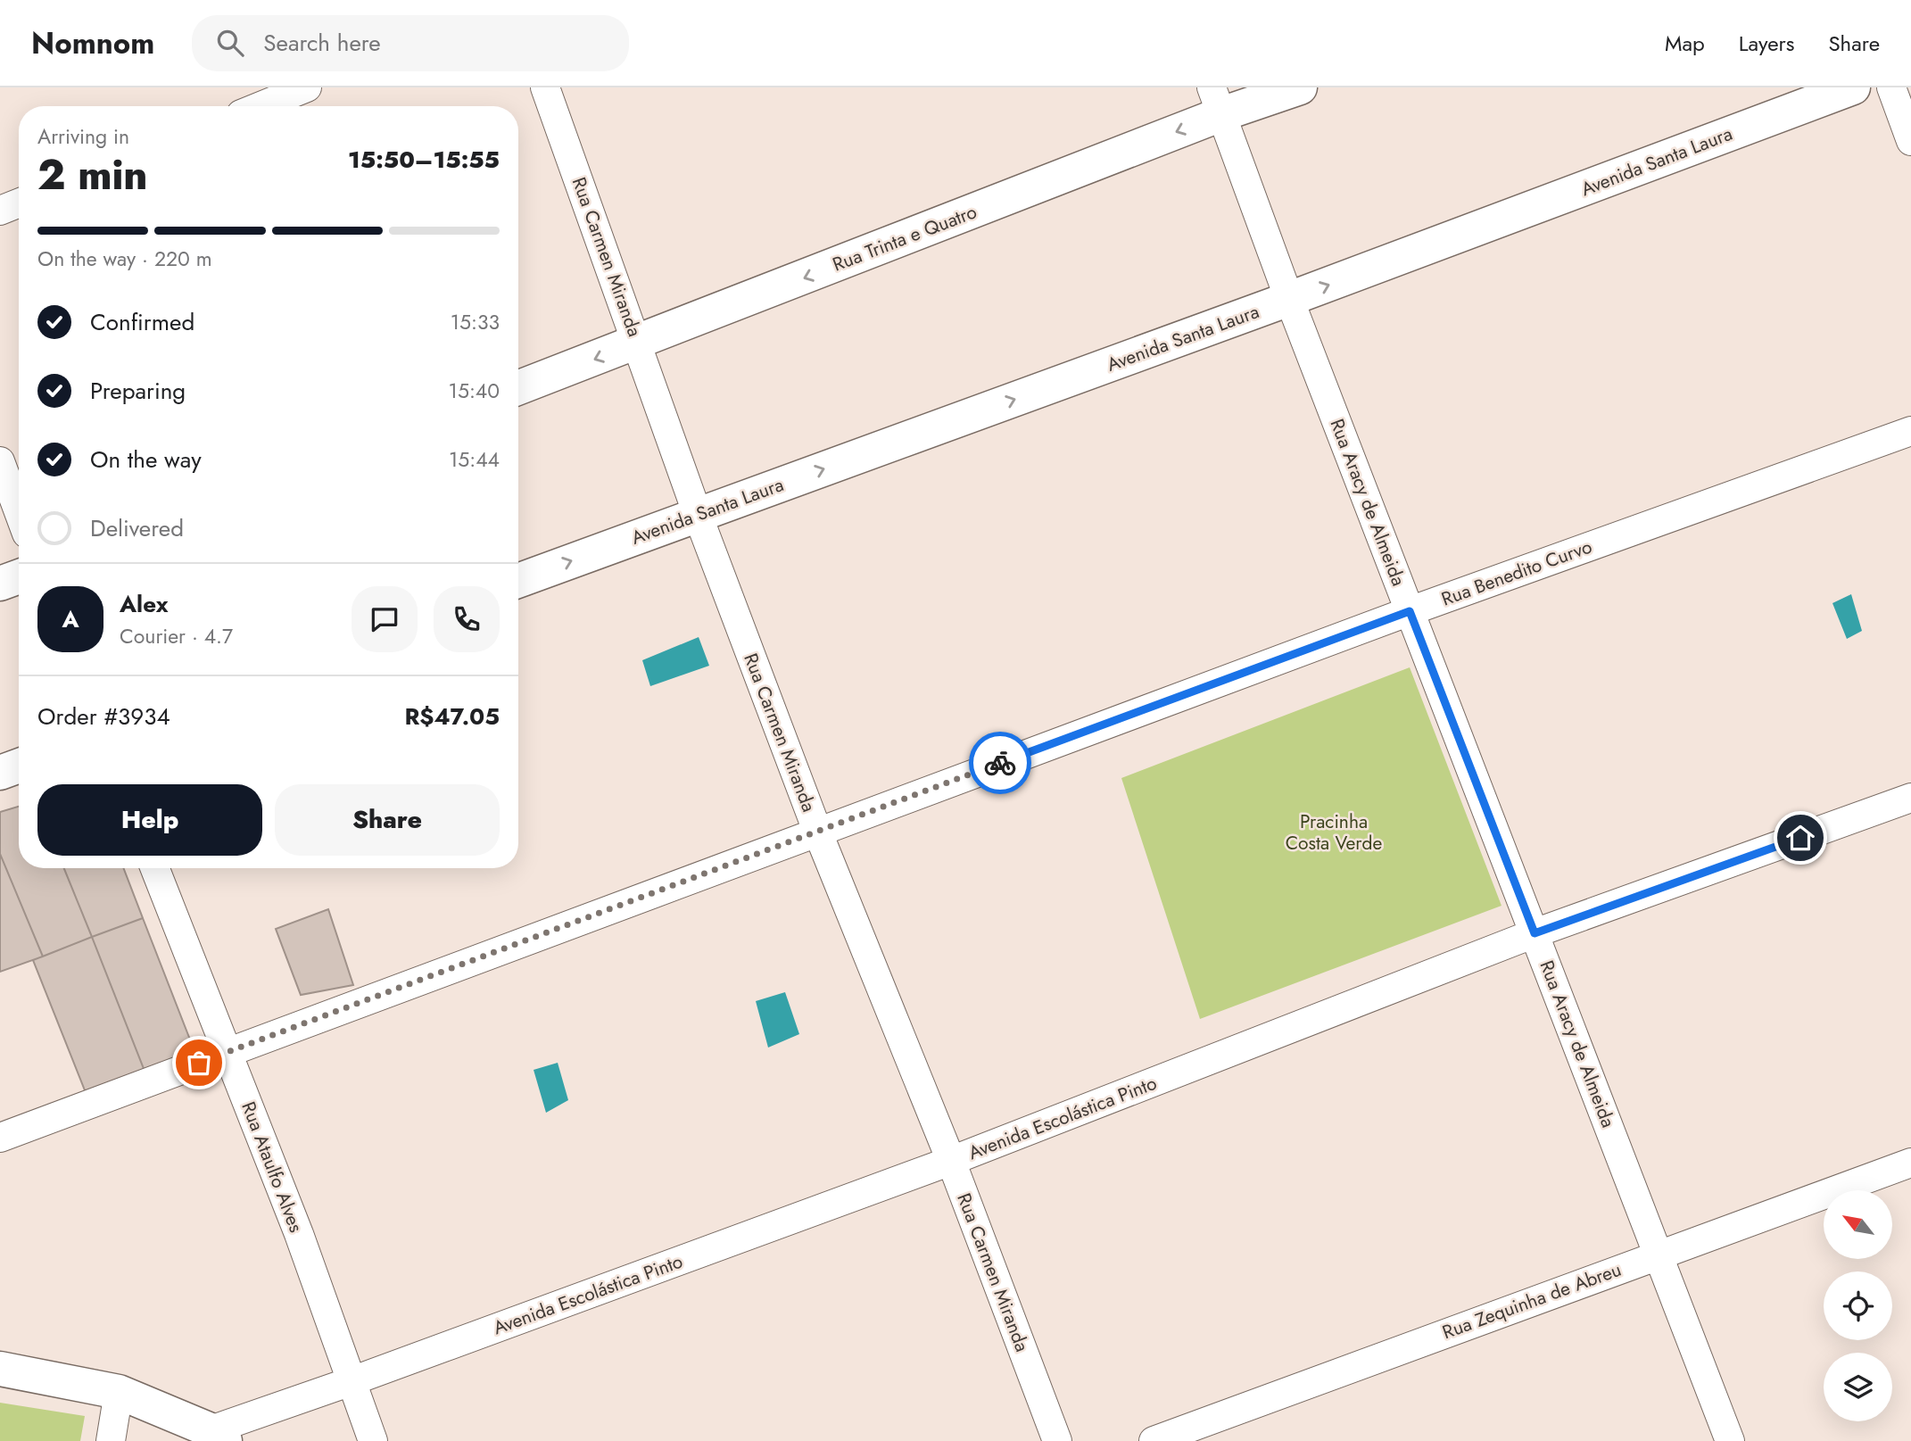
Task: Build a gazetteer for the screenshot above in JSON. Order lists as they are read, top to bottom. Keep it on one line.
{"streets":{"street":["Avenida Santa Laura","Rua Trinta e Quatro","Rua Carmen Miranda","Rua Aracy de Almeida","Rua Benedito Curvo","Avenida Escolástica Pinto","Rua Ataulfo Alves","Rua Zequinha de Abreu"]},"crossings":[["Avenida Santa Laura","Rua Carmen Miranda"],["Avenida Santa Laura","Rua Aracy de Almeida"],["Rua Trinta e Quatro","Rua Carmen Miranda"],["Rua Trinta e Quatro","Rua Aracy de Almeida"],["Rua Carmen Miranda","Rua Benedito Curvo"],["Rua Carmen Miranda","Avenida Escolástica Pinto"],["Rua Aracy de Almeida","Rua Benedito Curvo"],["Rua Aracy de Almeida","Avenida Escolástica Pinto"],["Rua Aracy de Almeida","Rua Zequinha de Abreu"],["Rua Benedito Curvo","Rua Ataulfo Alves"],["Avenida Escolástica Pinto","Rua Ataulfo Alves"]],"one_way":["Avenida Santa Laura","Rua Trinta e Quatro"],"parks":["Pracinha Costa Verde"],"north":"top left","page":{"header":"Nomnom","search":"Search here","nav":["Map","Layers","Share"],"heading":["2 min","Arriving in","15:50–15:55"],"panel":["Alex","Courier · 4.7","Order #3934","R$47.05"],"bar":"On the way · 220 m","list":[["Confirmed","15:33"],["Preparing","15:40"],["On the way","15:44"],"Delivered"],"round":"A","buttons":["Help","Share"]}}
